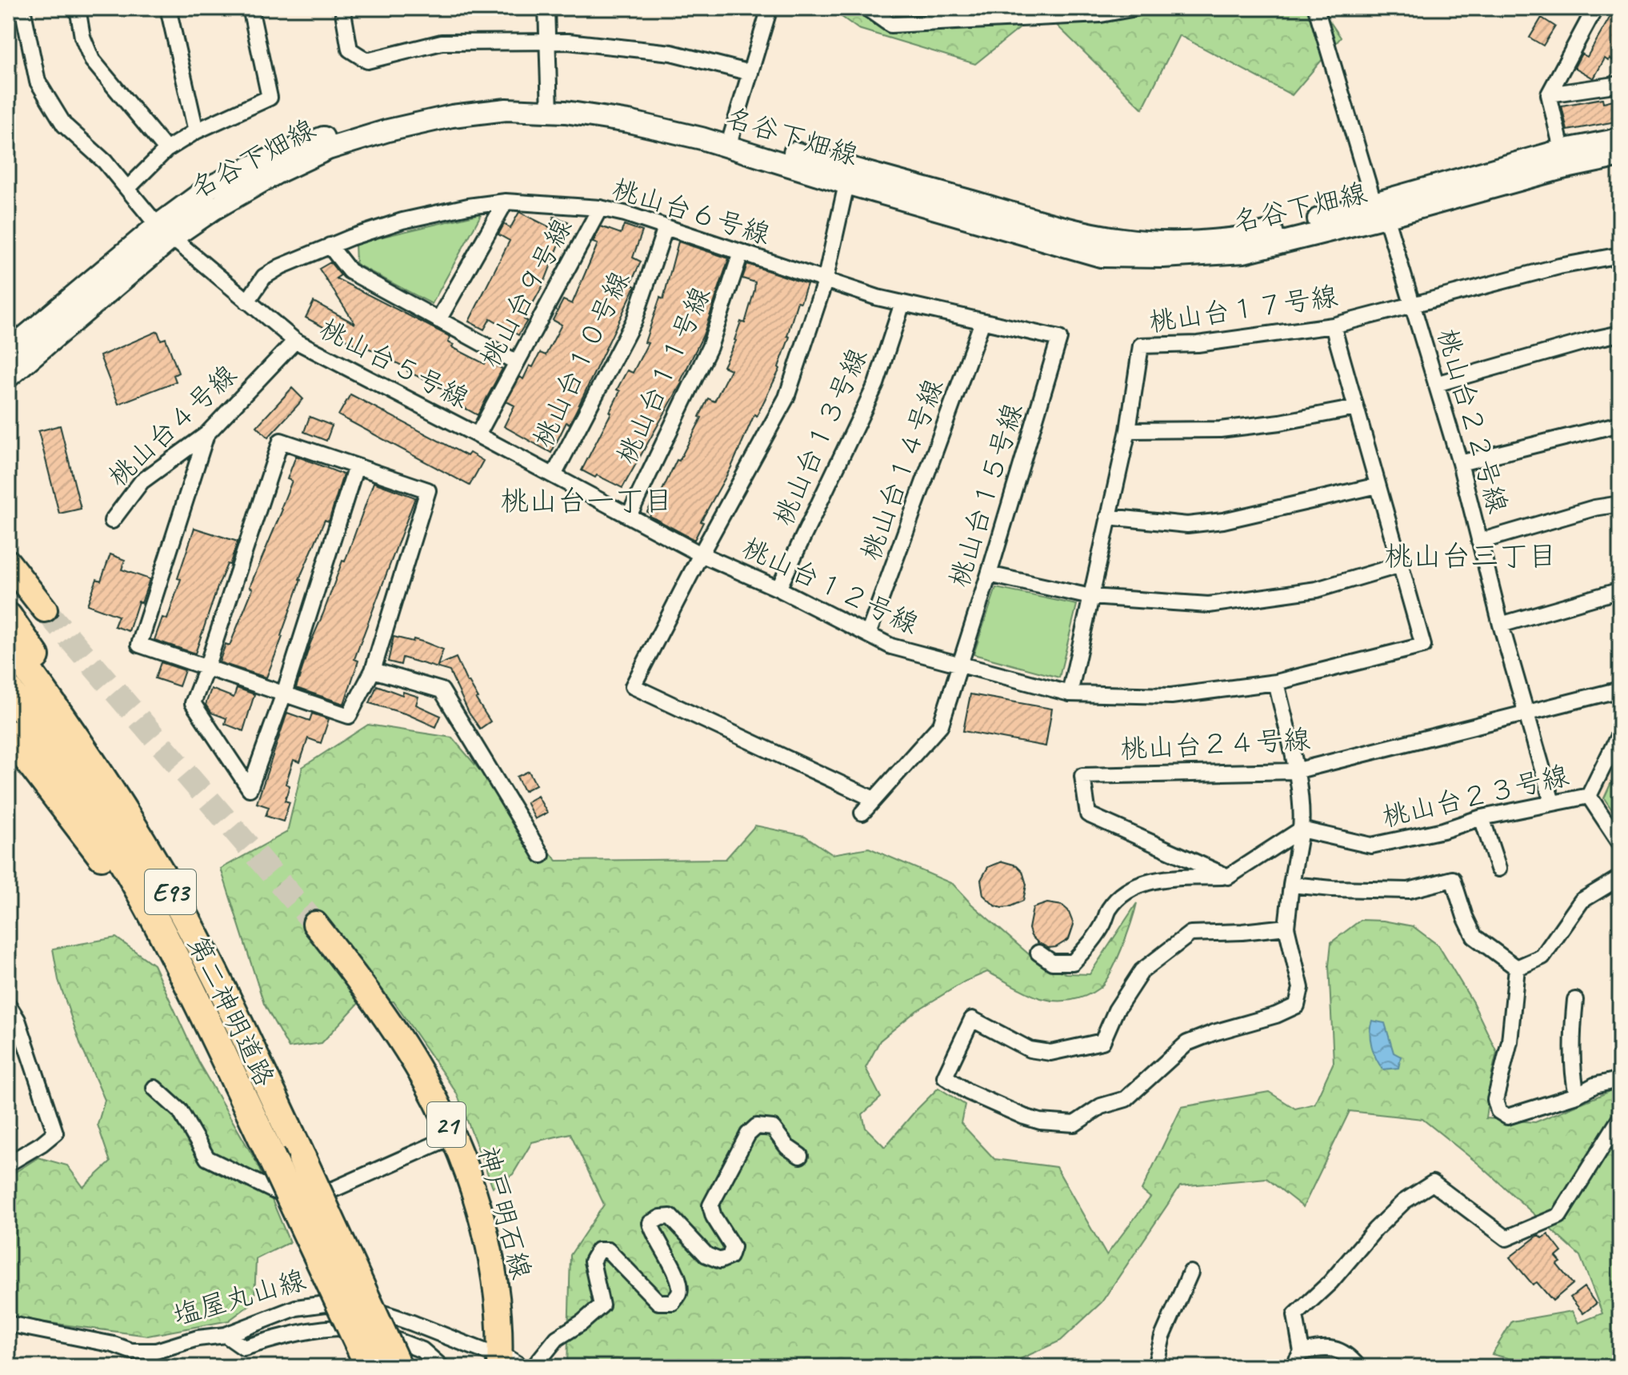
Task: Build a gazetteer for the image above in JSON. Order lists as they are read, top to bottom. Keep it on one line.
{"streets":{"highway":["E93","第二神明道路"],"main road":["21","神戸明石線"],"street":["名谷下畑線","桃山台６号線","桃山台９号線","桃山台１７号線","桃山台１０号線","桃山台５号線","桃山台１１号線","桃山台２２号線","桃山台４号線","桃山台１３号線","桃山台１４号線","桃山台１５号線","桃山台１２号線","桃山台２４号線","桃山台２３号線","塩屋丸山線"]},"crossings":[["名谷下畑線","桃山台５号線"],["名谷下畑線","桃山台２２号線"],["名谷下畑線","桃山台１２号線"],["桃山台６号線","桃山台９号線"],["桃山台６号線","桃山台１０号線"],["桃山台６号線","桃山台５号線"],["桃山台６号線","桃山台１１号線"],["桃山台６号線","桃山台１３号線"],["桃山台６号線","桃山台１４号線"],["桃山台６号線","桃山台１５号線"],["桃山台６号線","桃山台１２号線"],["桃山台９号線","桃山台５号線"],["桃山台１７号線","桃山台２２号線"],["桃山台１７号線","桃山台１２号線"],["桃山台１０号線","桃山台５号線"],["桃山台５号線","桃山台１１号線"],["桃山台５号線","桃山台４号線"],["桃山台５号線","桃山台１２号線"],["桃山台２２号線","桃山台２４号線"],["桃山台２２号線","桃山台２３号線"],["桃山台１３号線","桃山台１２号線"],["桃山台１４号線","桃山台１２号線"],["桃山台１５号線","桃山台１２号線"],["神戸明石線","塩屋丸山線"]],"districts":["桃山台一丁目","桃山台三丁目"]}
